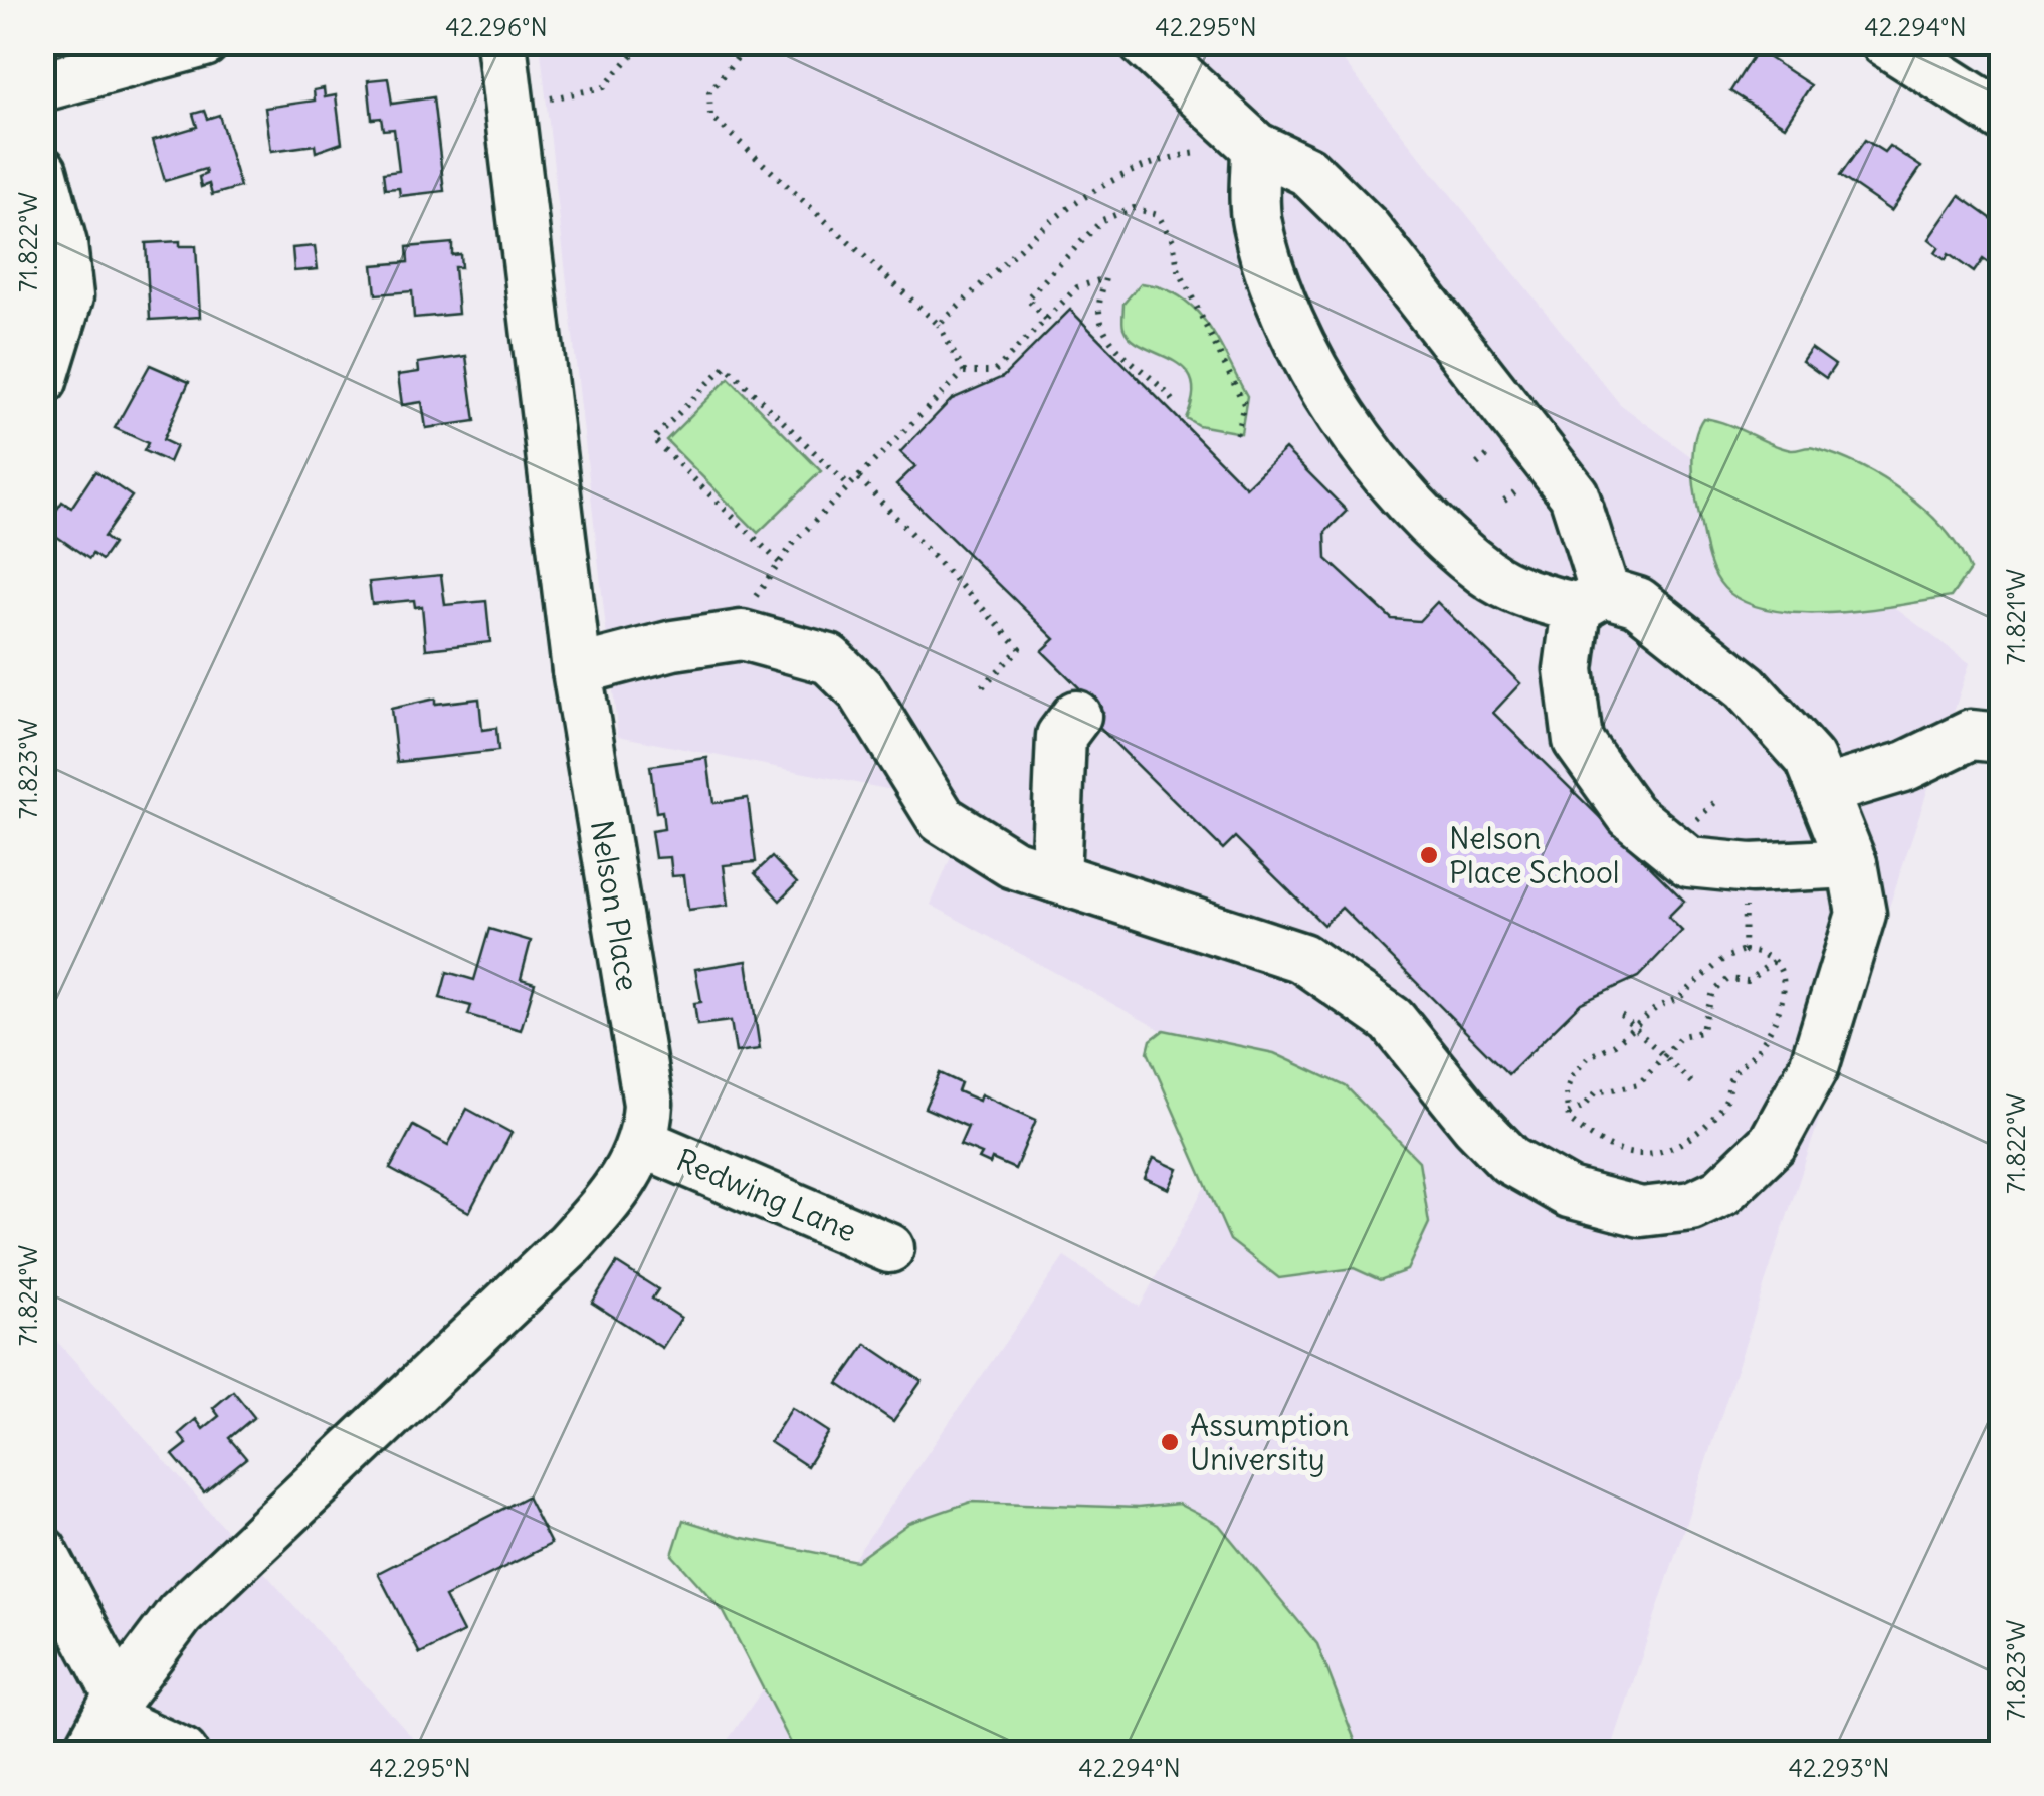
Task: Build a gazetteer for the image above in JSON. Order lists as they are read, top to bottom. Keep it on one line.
{"streets":{"street":["Nelson Place","Redwing Lane"]},"crossings":[["Nelson Place","Redwing Lane"]],"places":["Nelson Place School","Assumption University"],"coordinates":["42.296°N","42.295°N","42.294°N","71.822°W","71.821°W","71.823°W","71.824°W","42.293°N"]}
